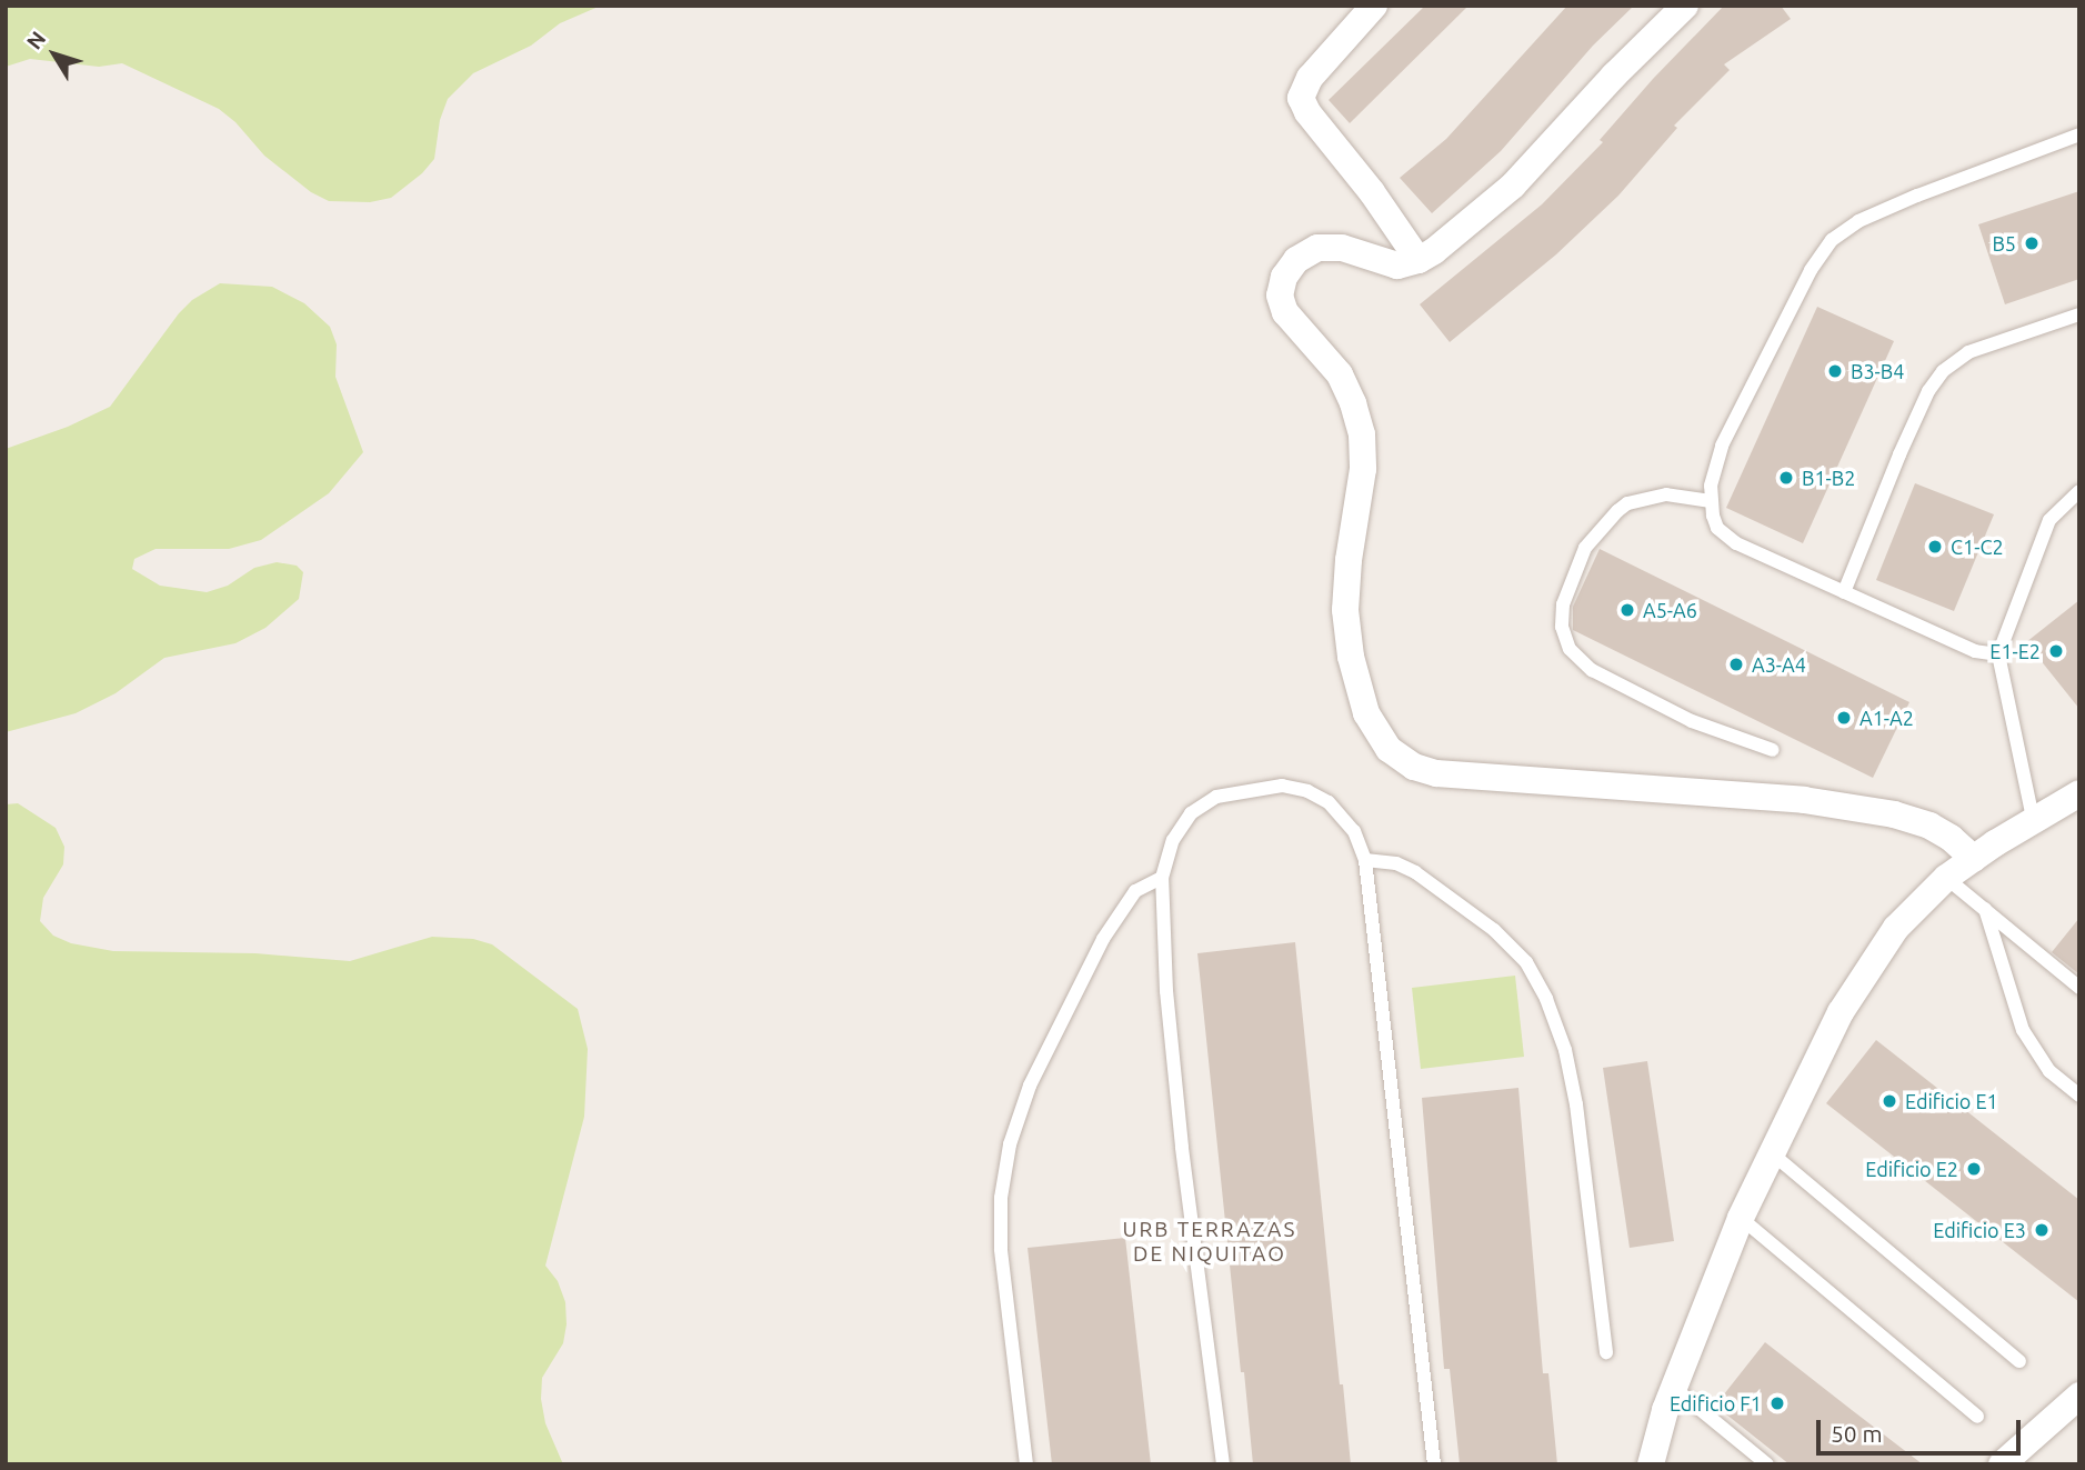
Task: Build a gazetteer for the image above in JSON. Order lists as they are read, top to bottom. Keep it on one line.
{"districts":["URB TERRAZAS DE NIQUITAO"],"places":["B5","B3-B4","B1-B2","C1-C2","A5-A6","E1-E2","A3-A4","A1-A2","Edificio E1","Edificio E2","Edificio E3","Edificio F1"],"scale_bar":"50 m","north":"top left"}
